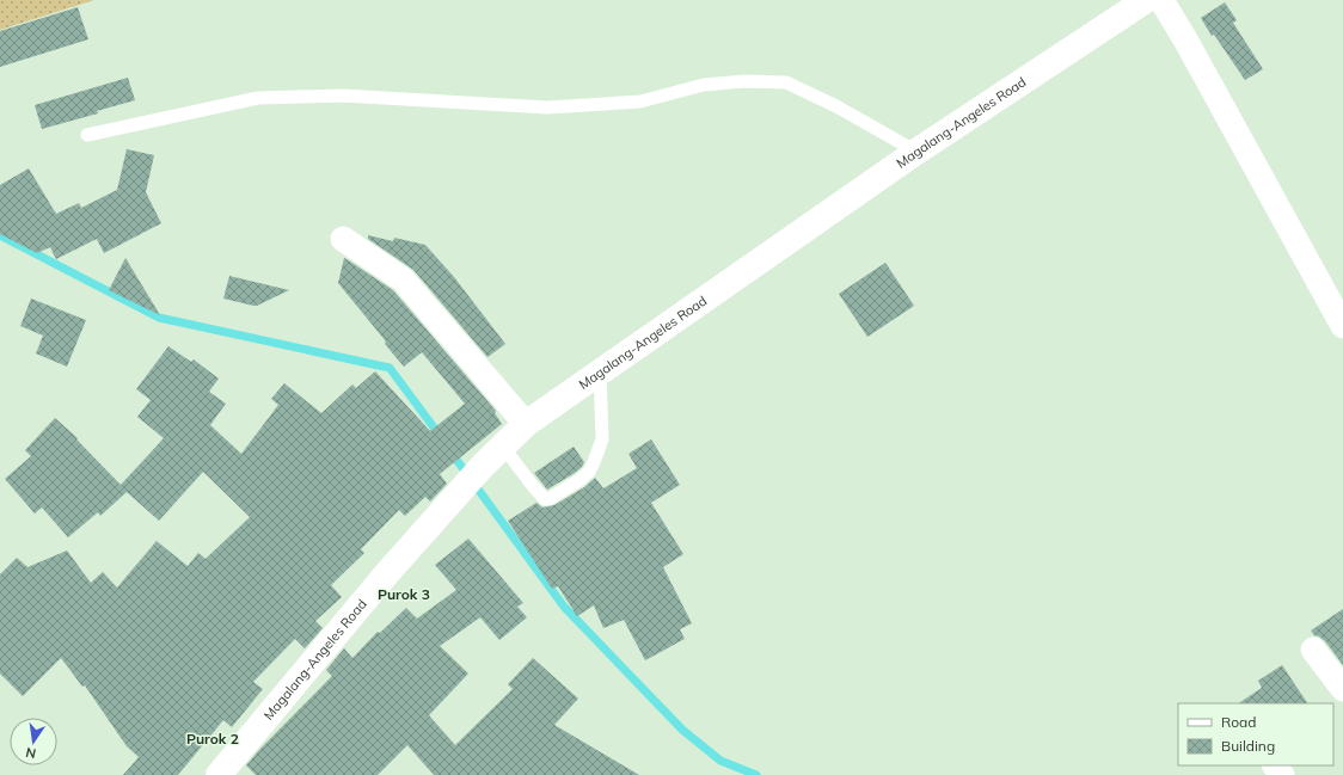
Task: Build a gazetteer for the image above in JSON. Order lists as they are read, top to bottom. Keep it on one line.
{"streets":{"main road":["Magalang-Angeles Road"]},"districts":["Purok 3","Purok 2"],"legend":["Road","Building"],"north":"bottom"}
